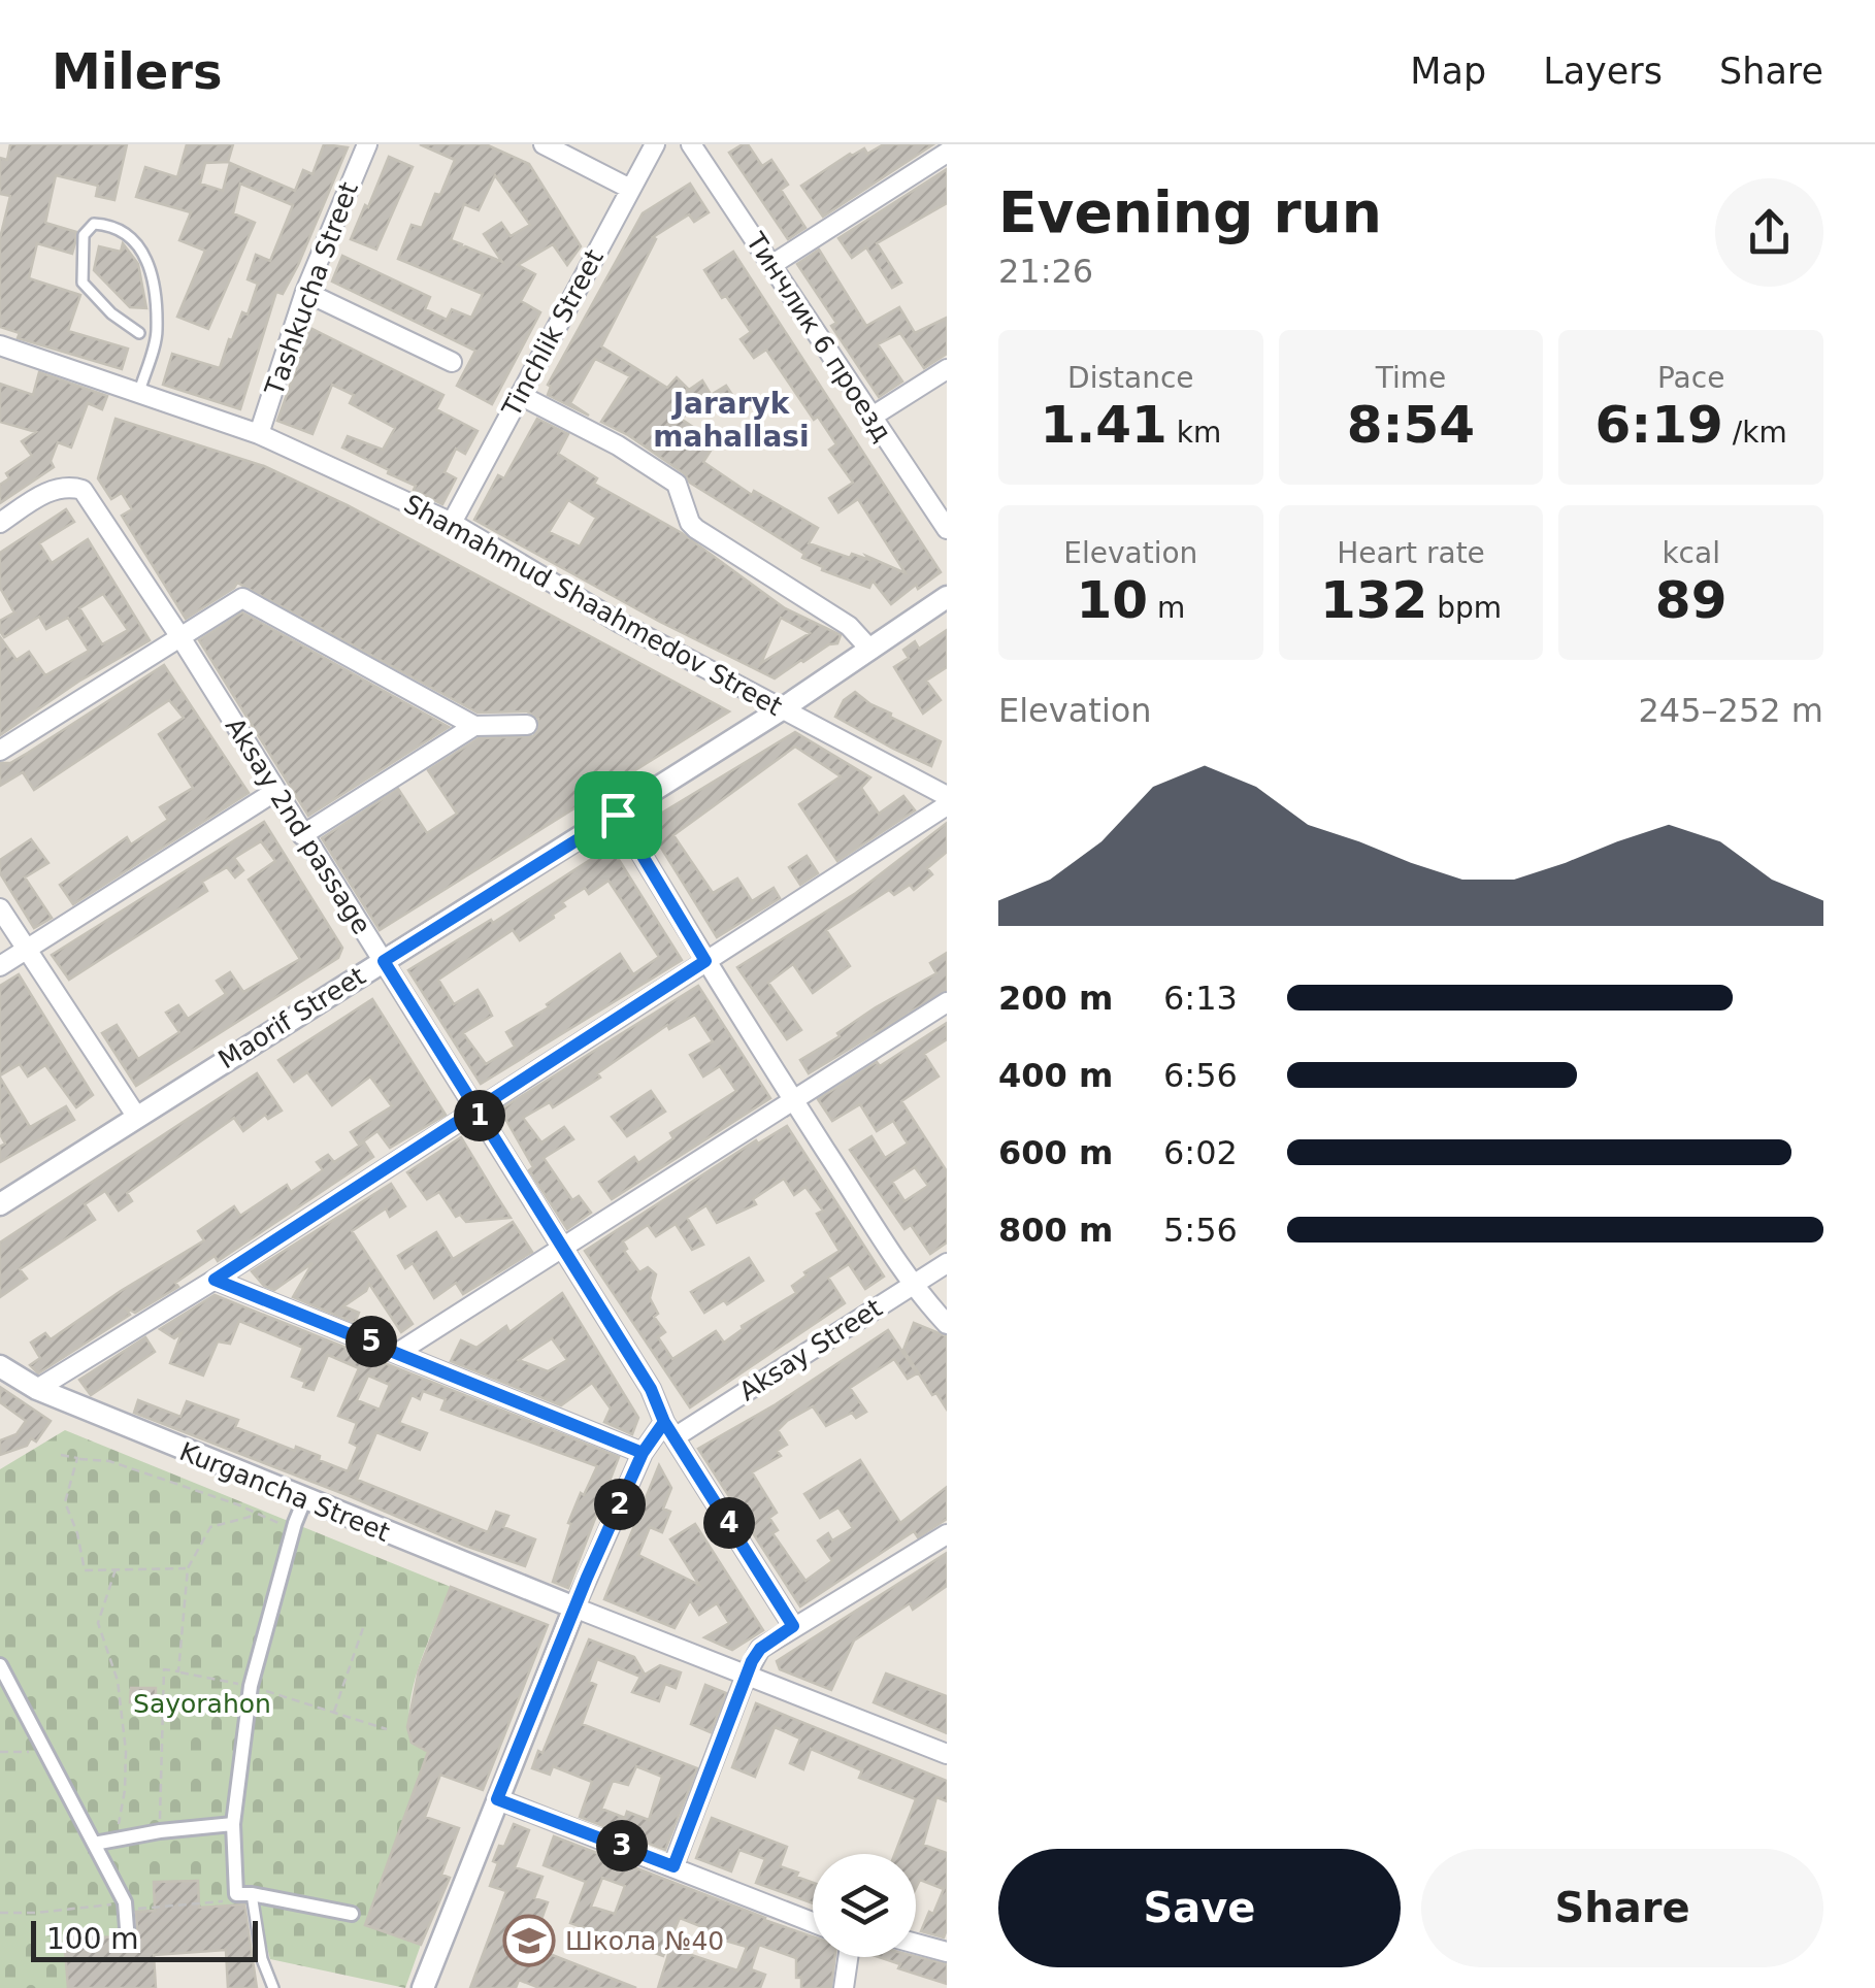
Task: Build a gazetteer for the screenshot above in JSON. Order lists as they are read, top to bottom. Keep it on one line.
{"streets":{"street":["Tаshkucha Street","Tinchlik Street","Тинчлик 6 проезд","Shamahmud Shaahmedov Street","Aksay 2nd passage","Maorif Street","Aksay Street","Kurgancha Street"]},"crossings":[["Tаshkucha Street","Shamahmud Shaahmedov Street"],["Tinchlik Street","Shamahmud Shaahmedov Street"],["Shamahmud Shaahmedov Street","Maorif Street"],["Aksay 2nd passage","Maorif Street"],["Aksay 2nd passage","Aksay Street"],["Aksay Street","Kurgancha Street"]],"districts":["Jararyk mahallasi"],"parks":["Sayorahon"],"places":{"school or university":["Школа №40"]},"scale_bar":"100 m","page":{"header":"Milers","nav":["Map","Layers","Share"],"heading":["Evening run","21:26"],"stats":[["Distance","1.41 km"],["Time","8:54"],["Pace","6:19 /km"],["Elevation","10 m"],["Heart rate","132 bpm"],["kcal","89"]],"chart":["Elevation","245–252 m"],"list":[{"name":"200 m","note":"6:13"},{"name":"400 m","note":"6:56"},{"name":"600 m","note":"6:02"},{"name":"800 m","note":"5:56"}],"pins":["1","5","2","4","3"],"buttons":["Save","Share"],"scale":"100 m"}}
